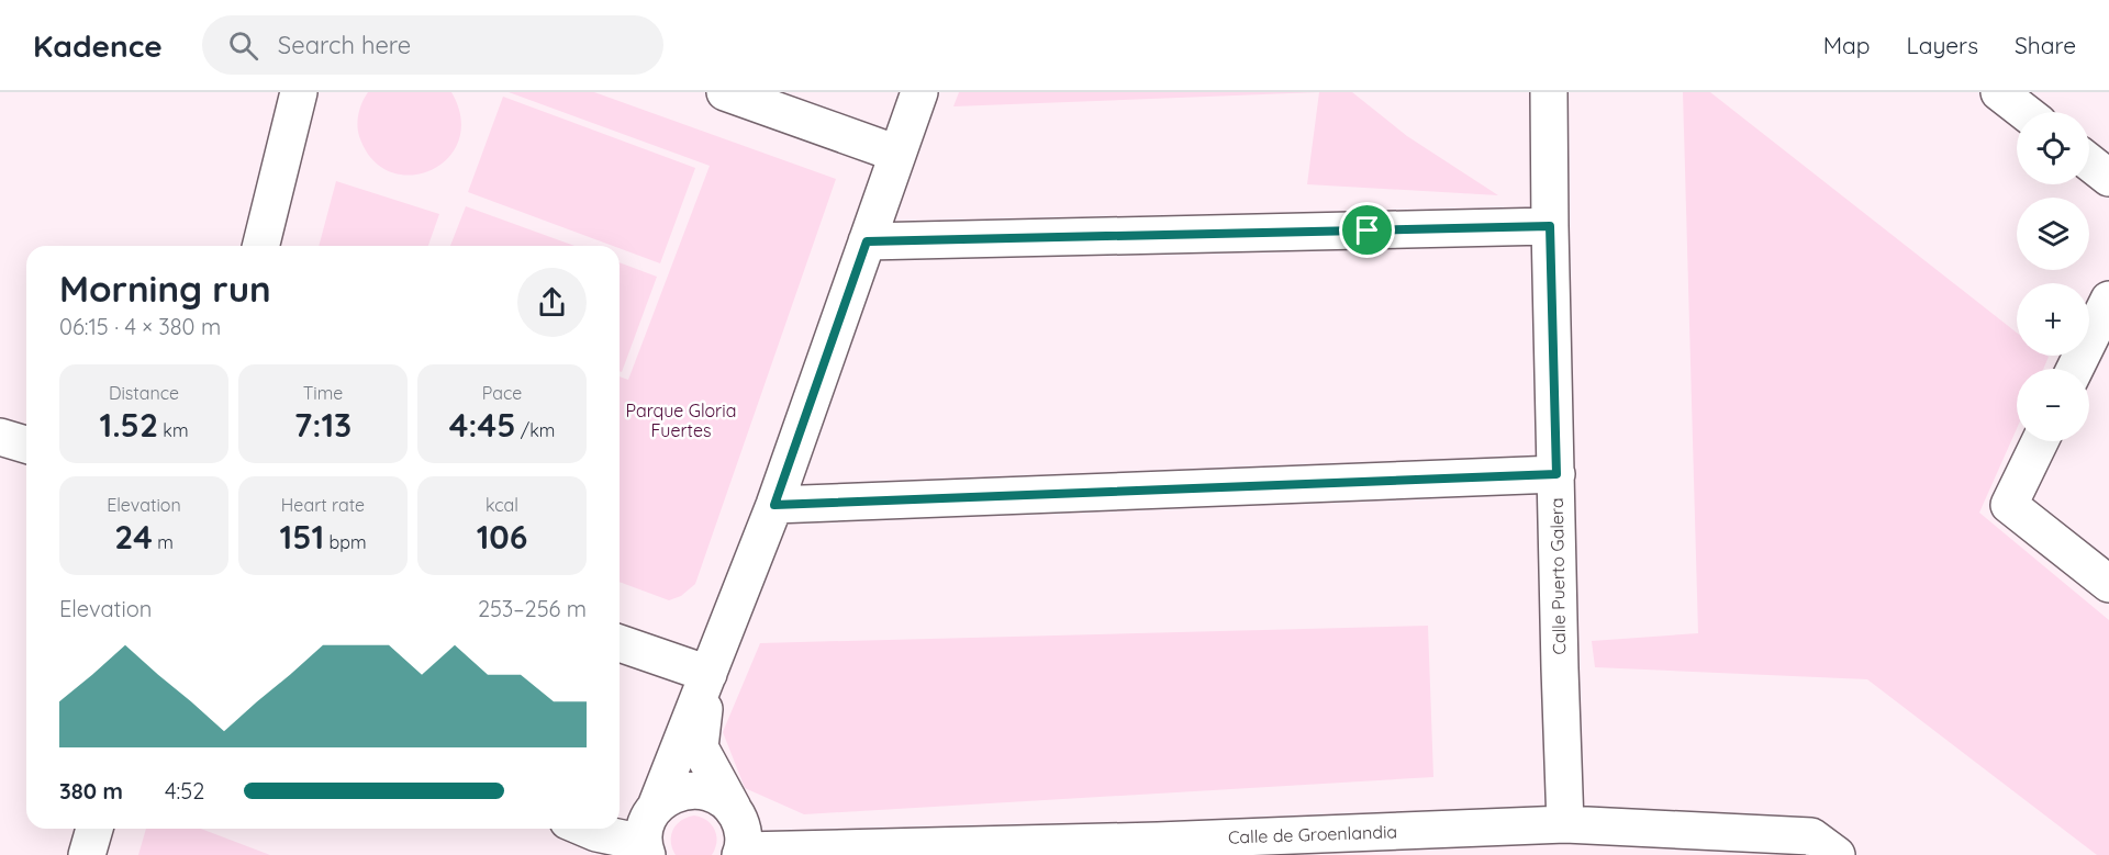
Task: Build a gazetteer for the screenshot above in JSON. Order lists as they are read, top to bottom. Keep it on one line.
{"streets":{"street":["Calle Puerto Galera","Calle de Groenlandia"]},"crossings":[["Calle Puerto Galera","Calle de Groenlandia"]],"parks":["Parque Gloria Fuertes"],"page":{"header":"Kadence","search":"Search here","nav":["Map","Layers","Share"],"map_buttons":["+","−"],"heading":["Morning run","06:15 · 4 × 380 m"],"stats":[["Distance","1.52 km"],["Time","7:13"],["Pace","4:45 /km"],["Elevation","24 m"],["Heart rate","151 bpm"],["kcal","106"]],"chart":["Elevation","253–256 m"],"list":[{"name":"380 m","note":"4:52"}]}}
